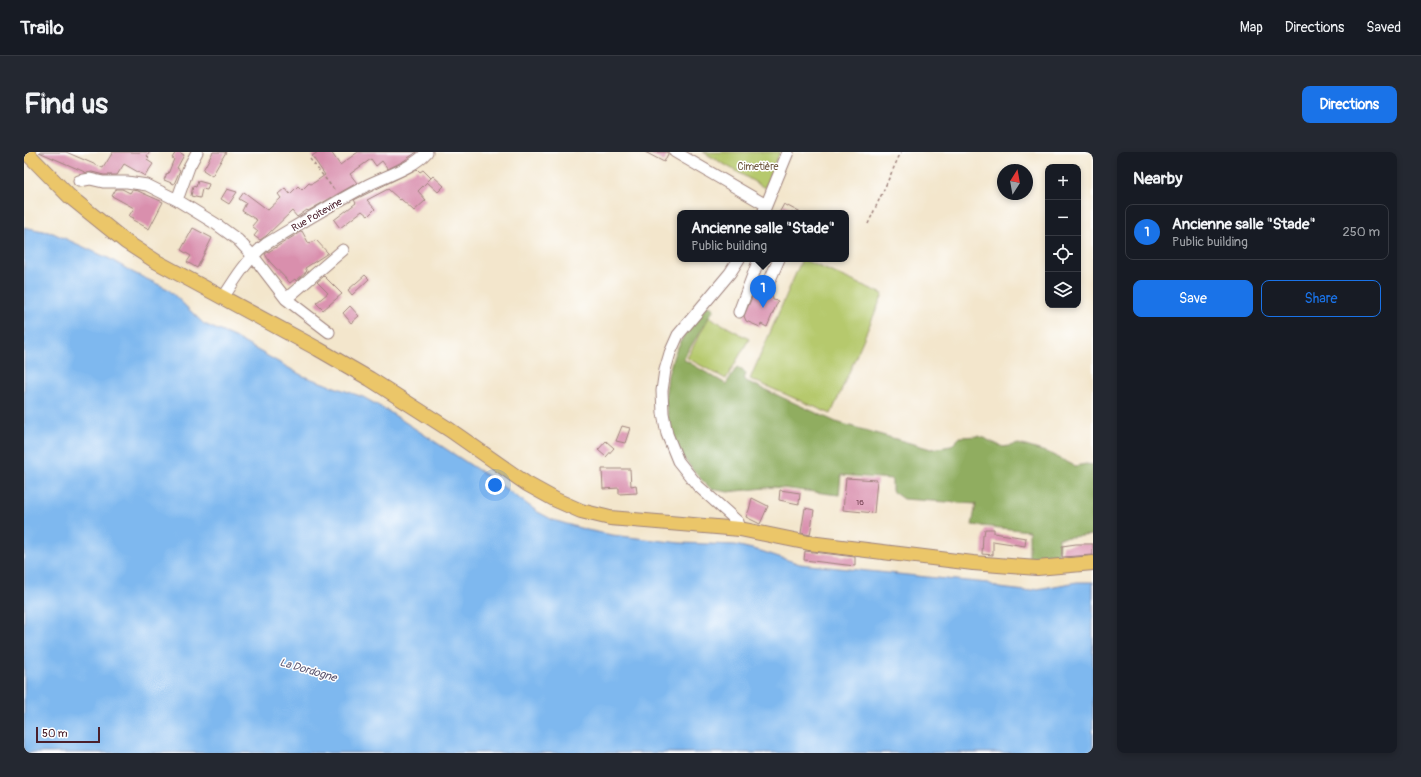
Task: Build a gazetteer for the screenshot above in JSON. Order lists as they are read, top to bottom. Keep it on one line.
{"streets":{"street":["Rue Poitevine"]},"water":["La Dordogne"],"parks":["Cimetière"],"house_numbers":["16"],"scale_bar":"50 m","north":"top","page":{"header":"Trailo","nav":["Map","Directions","Saved"],"buttons":["Directions",["Save","Share"]],"title":"Find us","heading":"Nearby","map_buttons":["+","−"],"list":[{"mark":"1","name":"Ancienne salle \"Stade\"","note":"Public building","value":"250 m"}],"popup":["Ancienne salle \"Stade\"","Public building"],"pins":"1","scale":"50 m"}}
